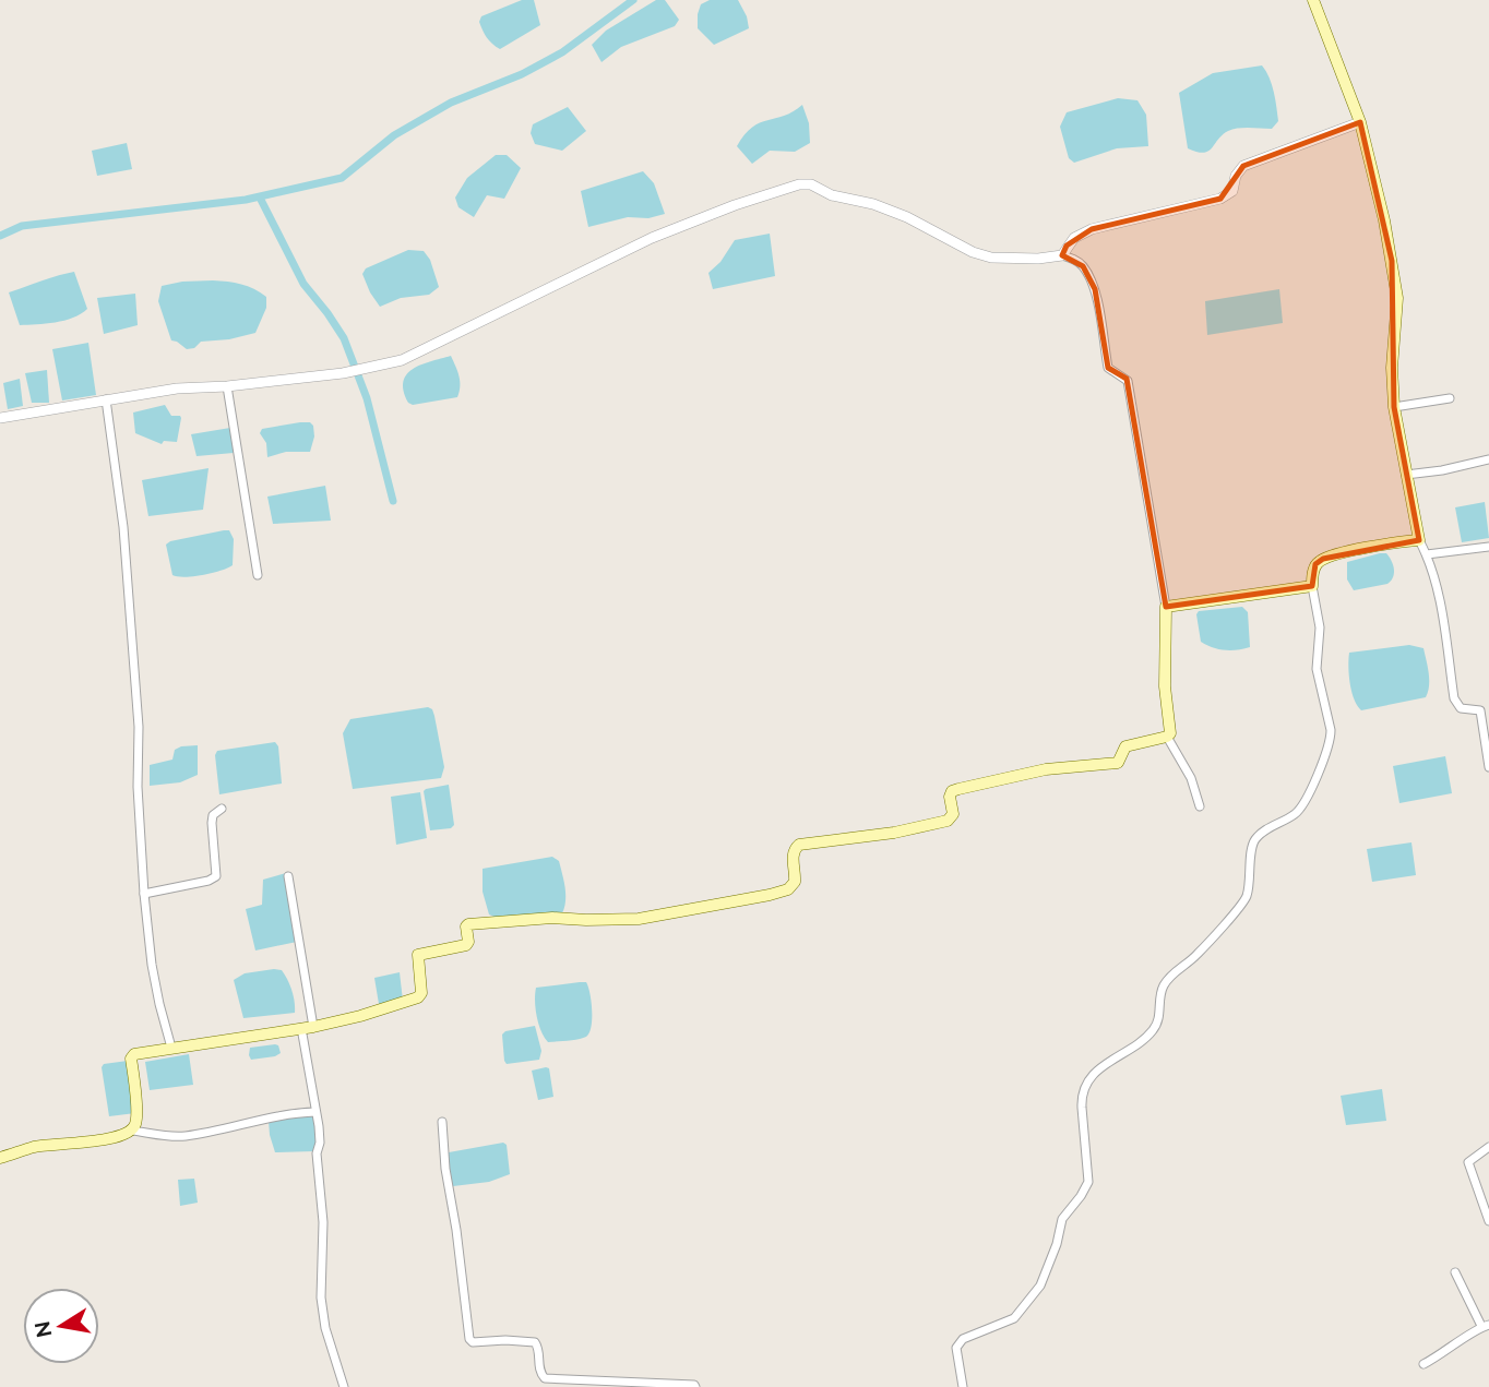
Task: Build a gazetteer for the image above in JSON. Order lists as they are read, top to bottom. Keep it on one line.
{"north":"left"}
